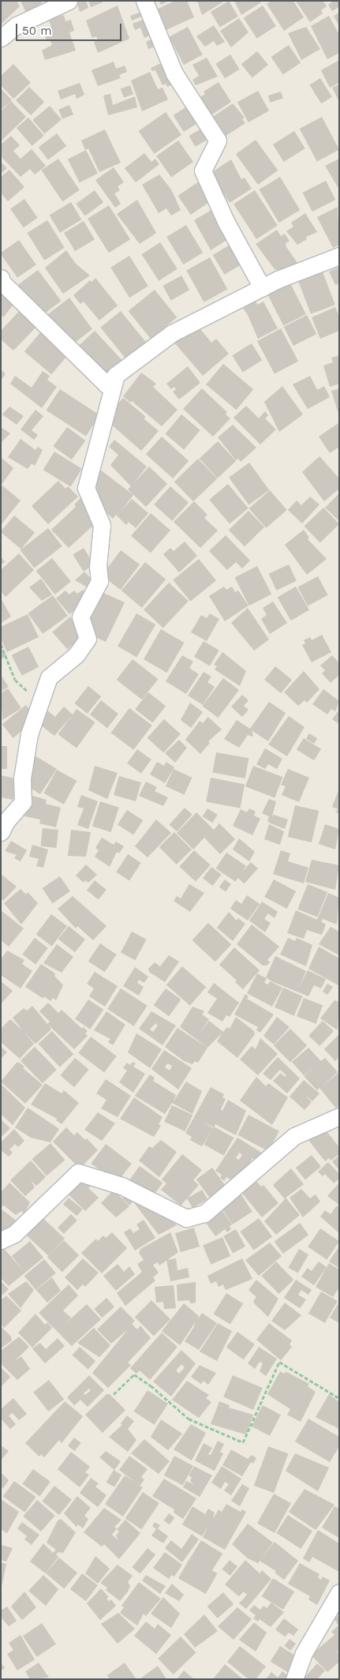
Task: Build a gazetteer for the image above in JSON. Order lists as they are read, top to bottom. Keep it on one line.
{"scale_bar":"50 m"}
